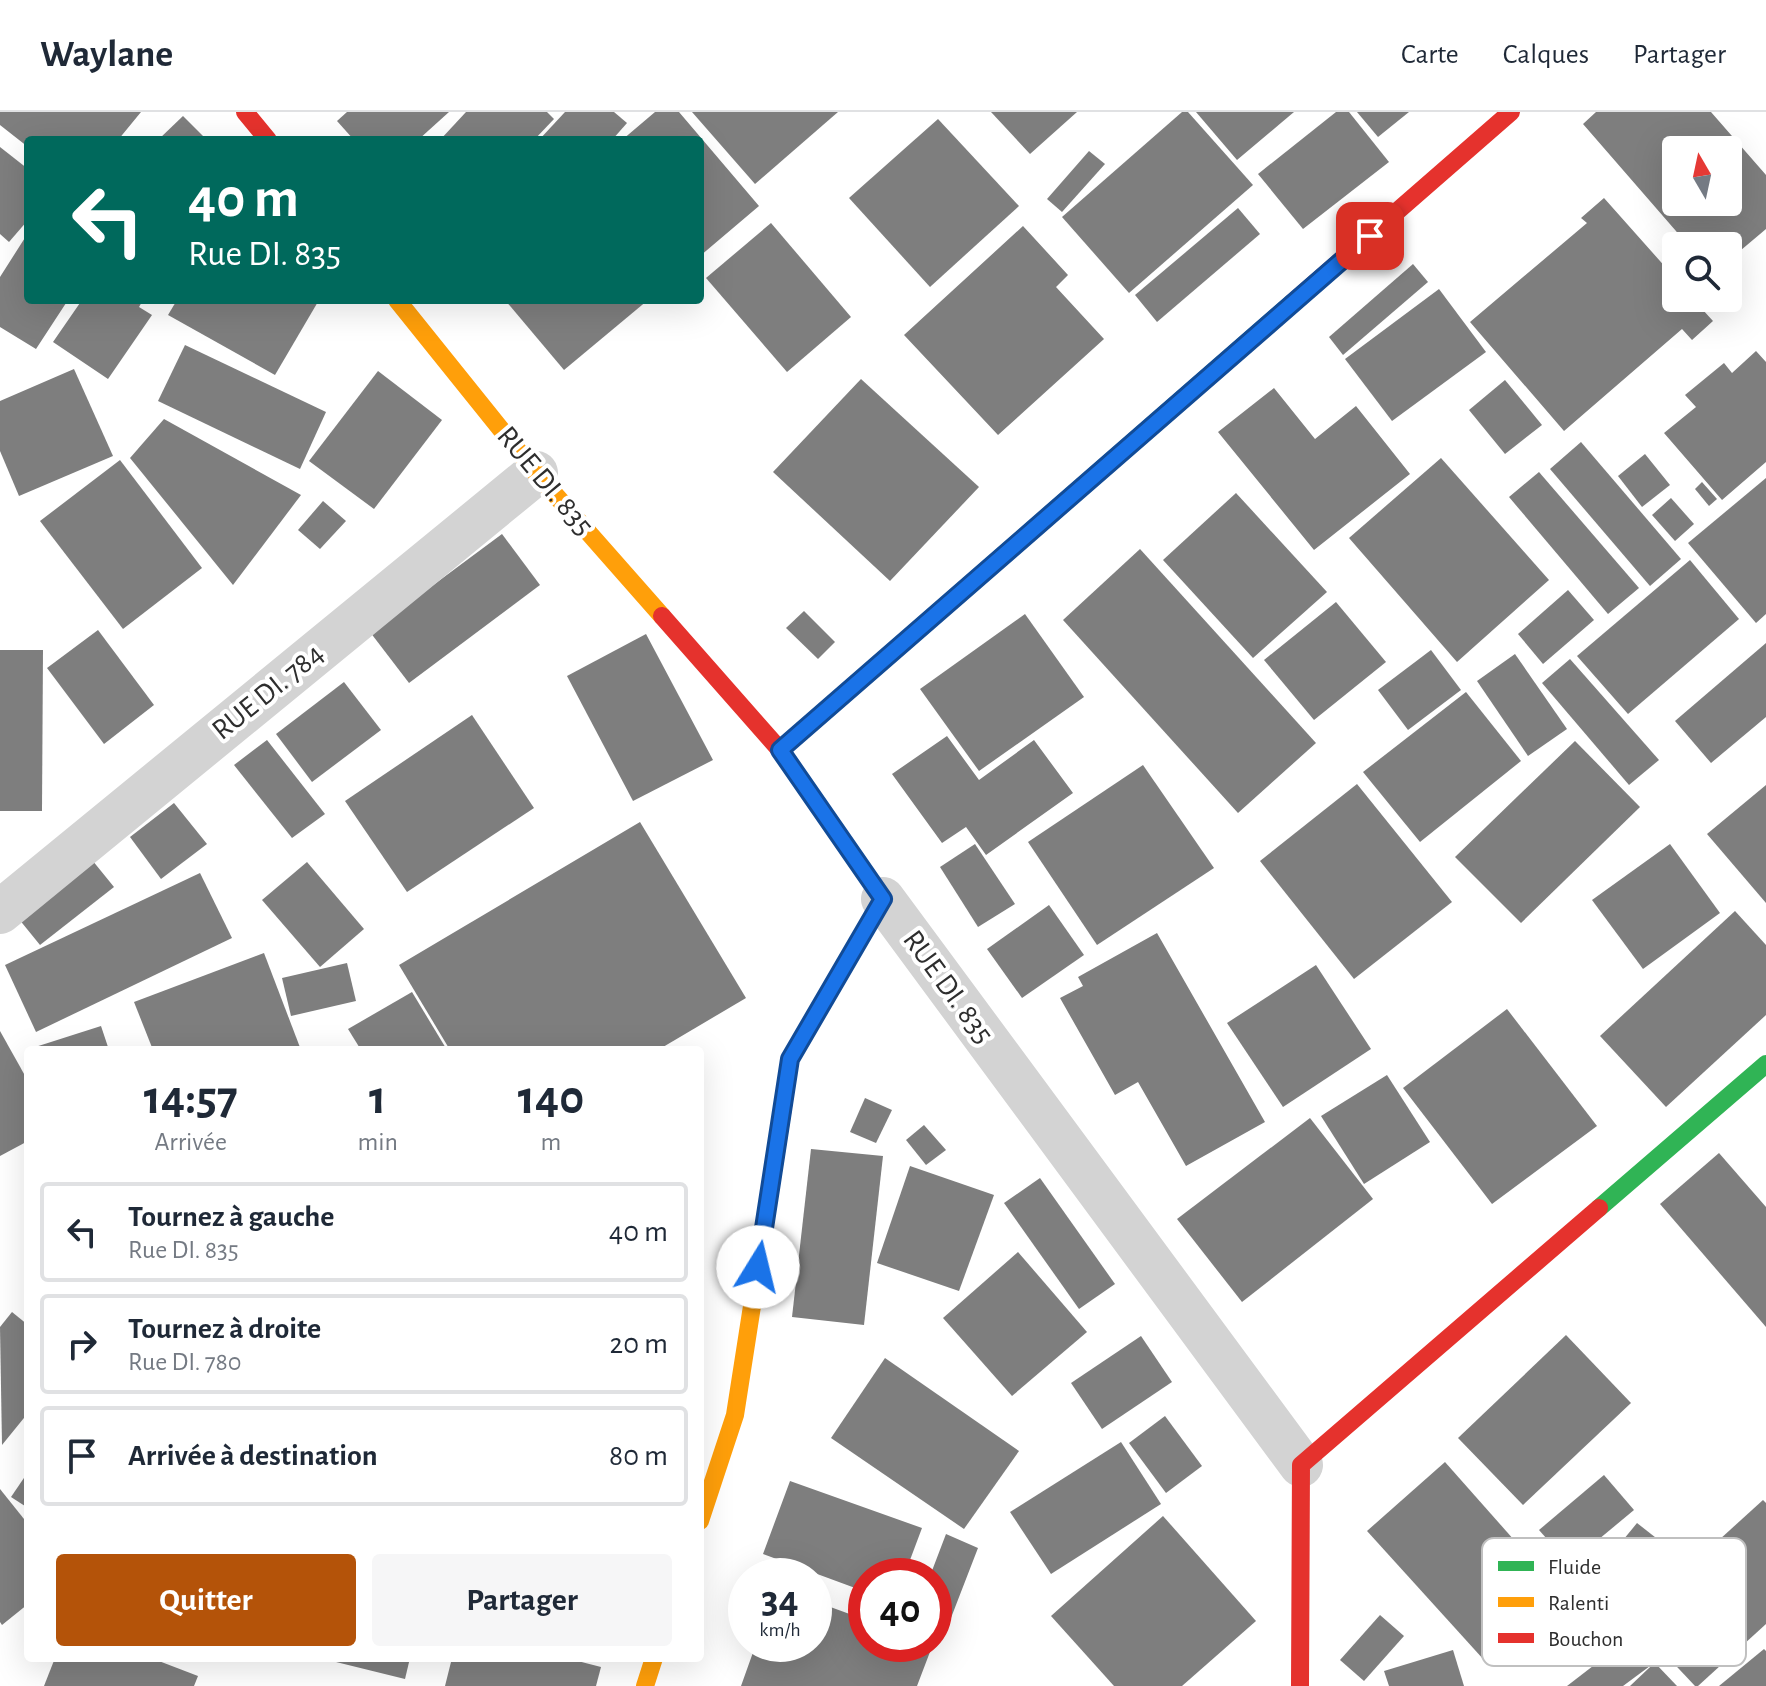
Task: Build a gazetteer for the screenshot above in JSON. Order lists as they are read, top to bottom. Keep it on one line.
{"streets":{"street":["RUE DI. 835","RUE DI. 784"]},"crossings":[["RUE DI. 835","RUE DI. 784"]],"legend":["Fluide","Ralenti","Bouchon"],"north":"top","page":{"header":"Waylane","nav":["Carte","Calques","Partager"],"turn":["40 m","Rue DI. 835"],"eta":["14:57","Arrivée","1","min","140","m"],"list":[{"name":"Tournez à gauche","note":"Rue DI. 835","value":"40 m"},{"name":"Tournez à droite","note":"Rue DI. 780","value":"20 m"},{"name":"Arrivée à destination","value":"80 m"}],"buttons":["Quitter","Partager"],"speed":"34 km/h","limit":"40"}}
